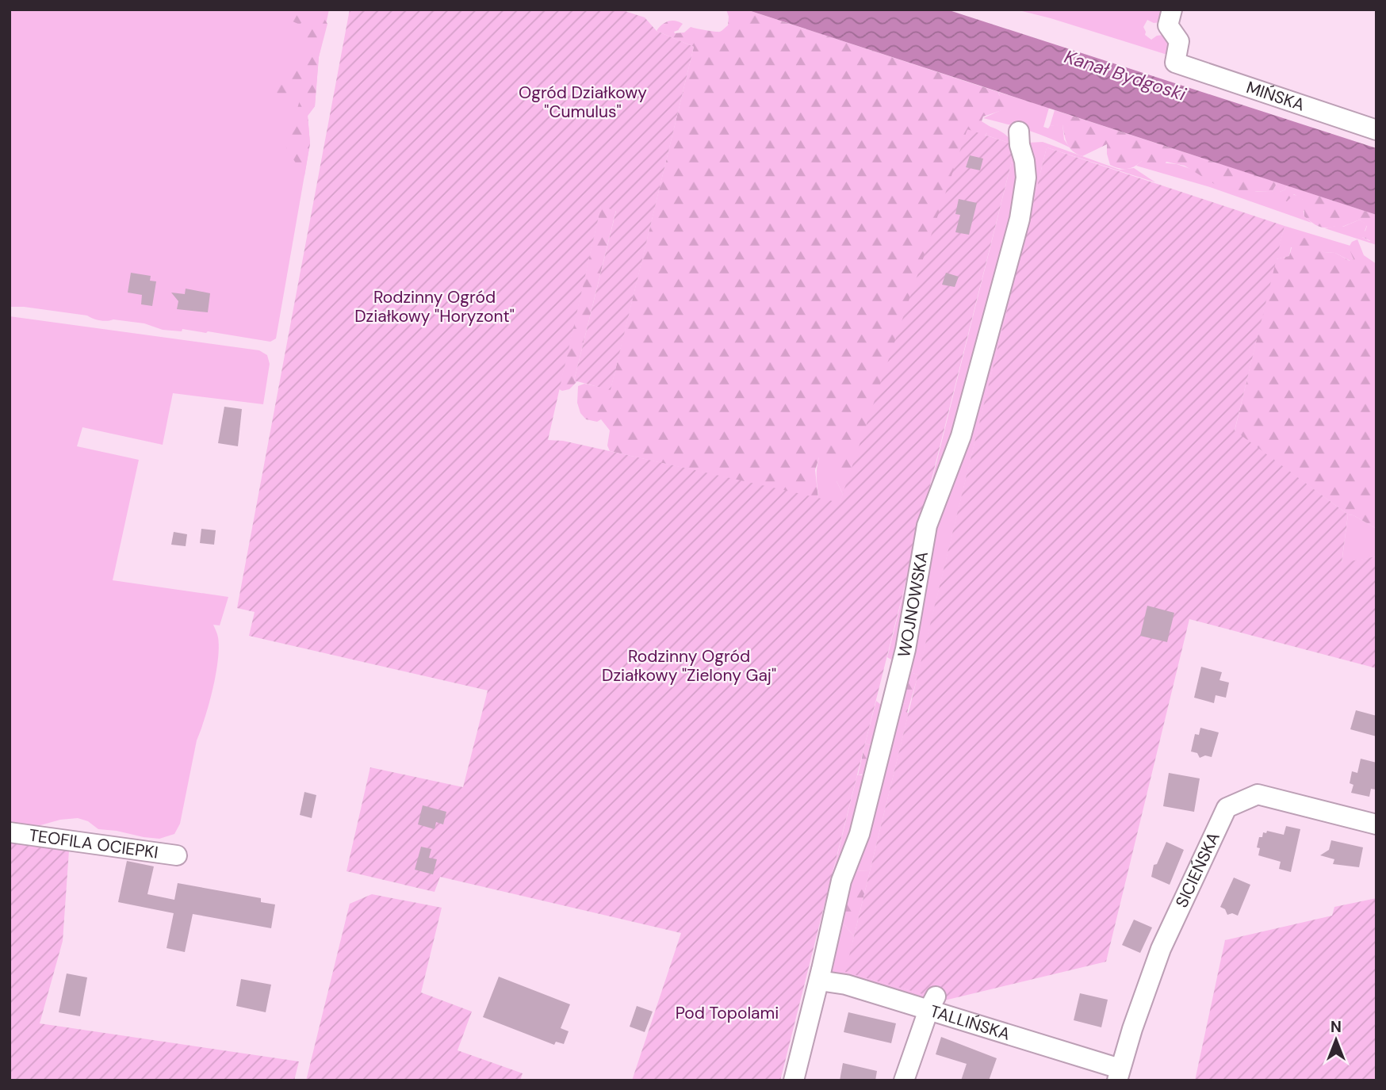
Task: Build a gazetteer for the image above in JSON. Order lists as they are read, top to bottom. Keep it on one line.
{"streets":{"street":["MIŃSKA","WOJNOWSKA","TEOFILA OCIEPKI","SICIEŃSKA","TALLIŃSKA"]},"crossings":[["WOJNOWSKA","TALLIŃSKA"],["SICIEŃSKA","TALLIŃSKA"]],"water":["Kanał Bydgoski"],"parks":["Ogród Działkowy \"Cumulus\"","Rodzinny Ogród Działkowy \"Horyzont\"","Rodzinny Ogród Działkowy \"Zielony Gaj\"","Pod Topolami"],"north":"top"}
